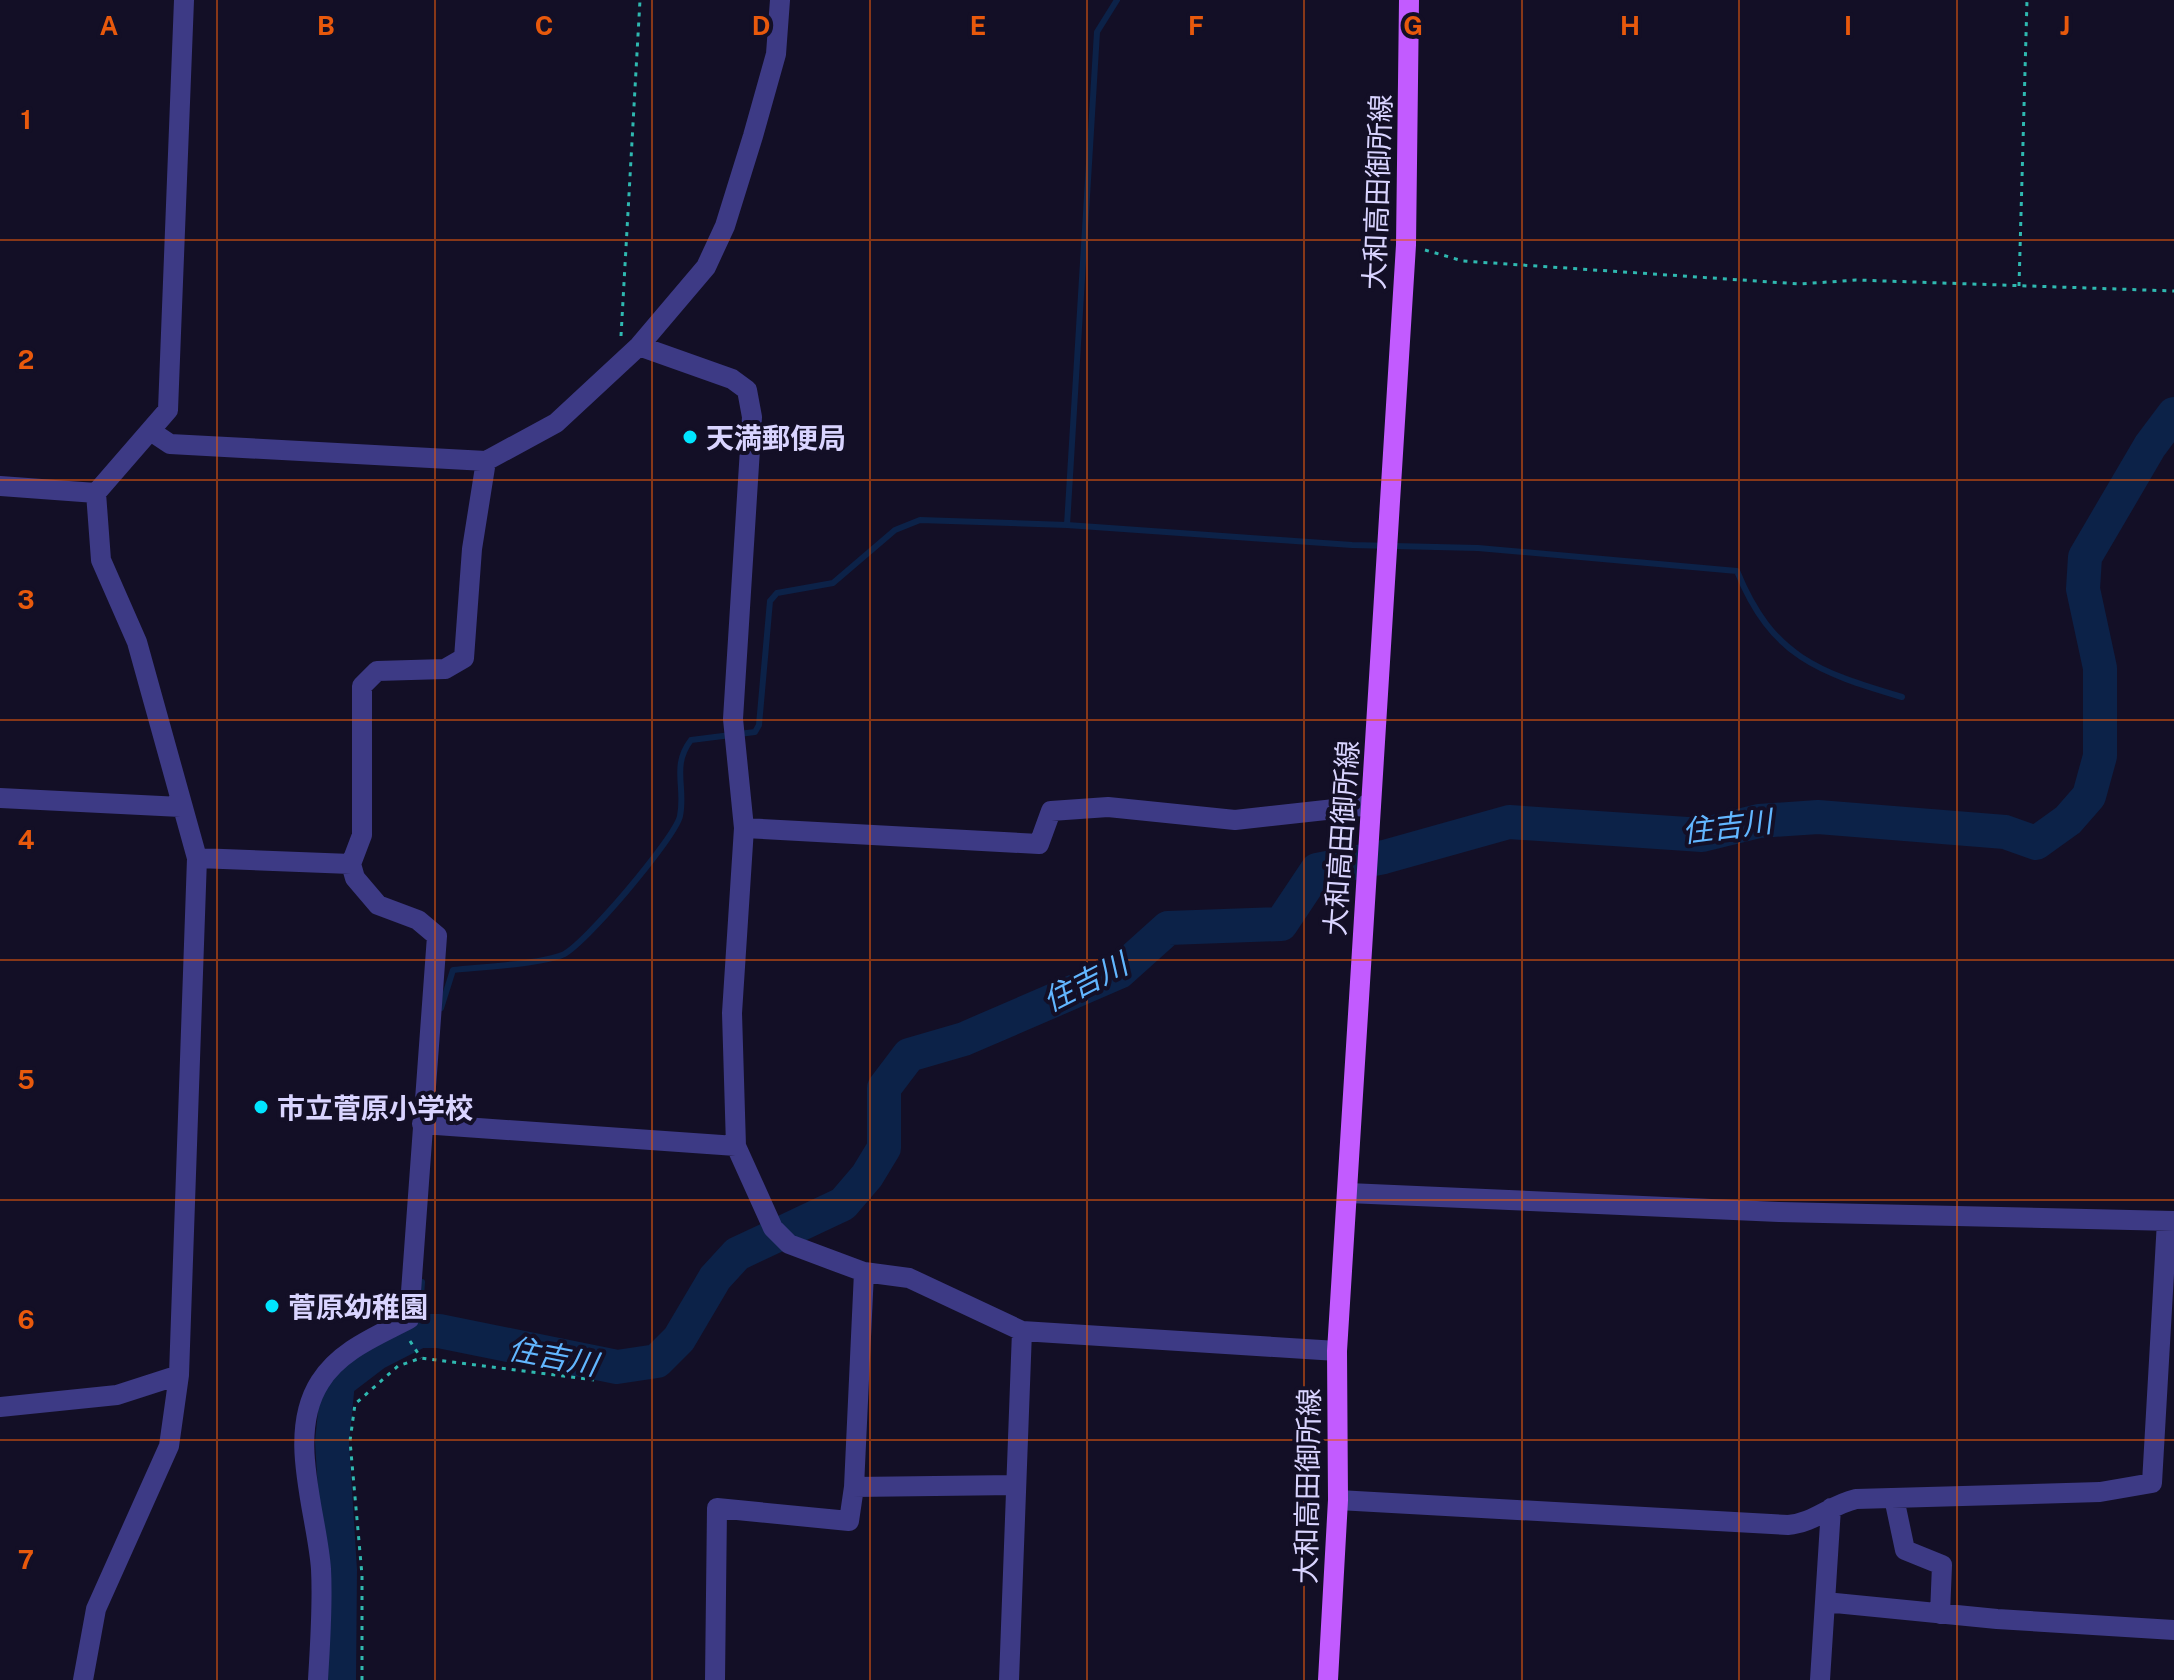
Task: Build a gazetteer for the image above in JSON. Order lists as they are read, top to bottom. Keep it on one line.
{"streets":{"main road":["大和高田御所線"]},"water":["住吉川"],"places":["天満郵便局","市立菅原小学校","菅原幼稚園"],"grid":{"columns":["A","B","C","D","E","F","G","H","I","J"],"rows":["1","2","3","4","5","6","7"]}}
